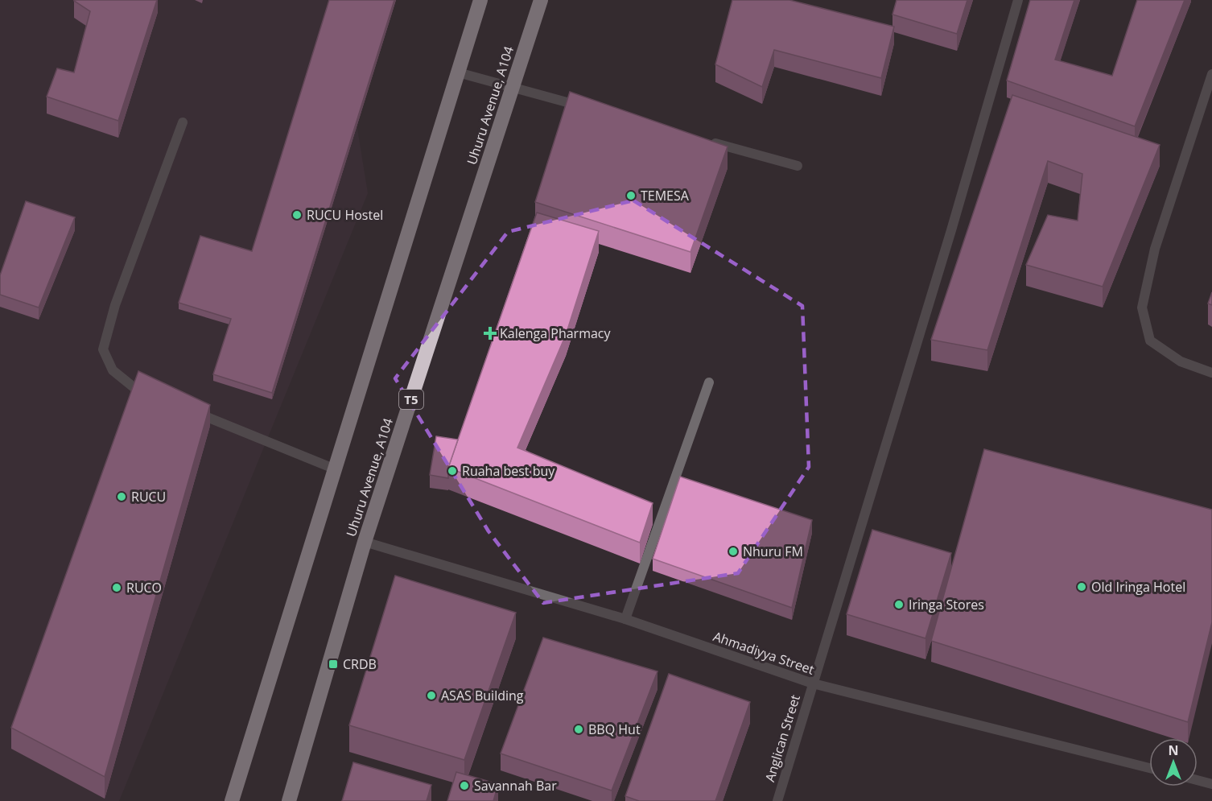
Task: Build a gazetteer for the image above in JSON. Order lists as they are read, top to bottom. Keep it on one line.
{"streets":{"highway":["Uhuru Avenue, A104","T5"],"street":["Ahmadiyya Street","Anglican Street"]},"crossings":[["Uhuru Avenue, A104","Ahmadiyya Street"],["Ahmadiyya Street","Anglican Street"]],"places":{"other":["TEMESA","RUCU Hostel","Ruaha best buy","RUCU","Nhuru FM","Old Iringa Hotel","RUCO","Iringa Stores","ASAS Building","BBQ Hut","Savannah Bar"],"health":["Kalenga Pharmacy"],"transit":["CRDB"]},"north":"top"}
